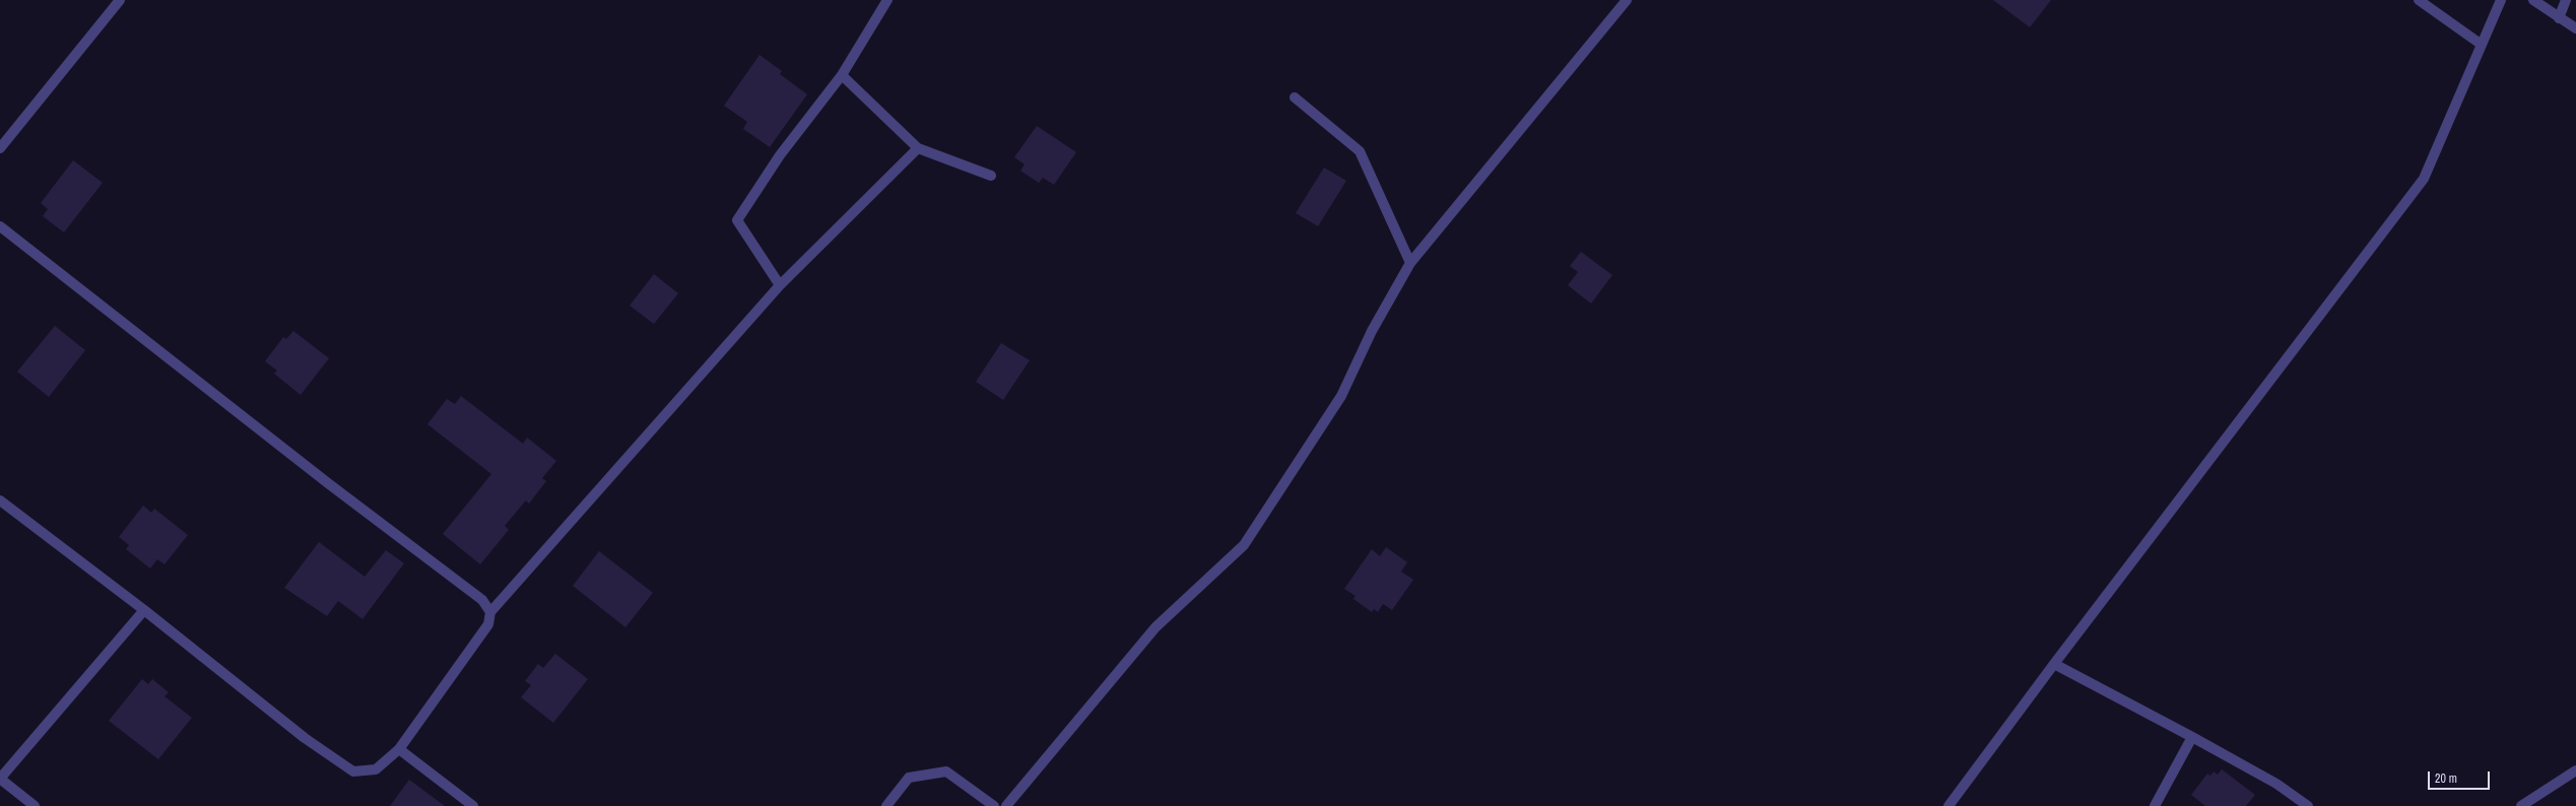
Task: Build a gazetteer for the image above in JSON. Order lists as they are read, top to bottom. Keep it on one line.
{"scale_bar":"20 m"}
